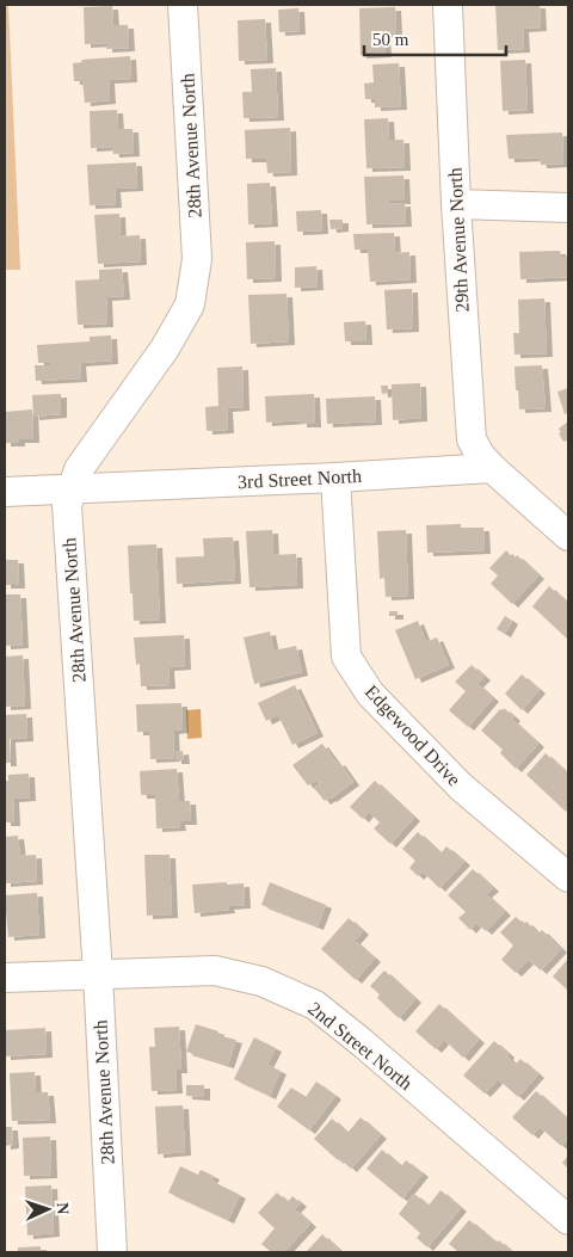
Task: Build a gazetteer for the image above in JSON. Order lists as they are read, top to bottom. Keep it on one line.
{"streets":{"street":["28th Avenue North","29th Avenue North","3rd Street North","Edgewood Drive","2nd Street North"]},"crossings":[["28th Avenue North","3rd Street North"],["28th Avenue North","2nd Street North"],["29th Avenue North","3rd Street North"],["3rd Street North","Edgewood Drive"]],"scale_bar":"50 m","north":"right"}
